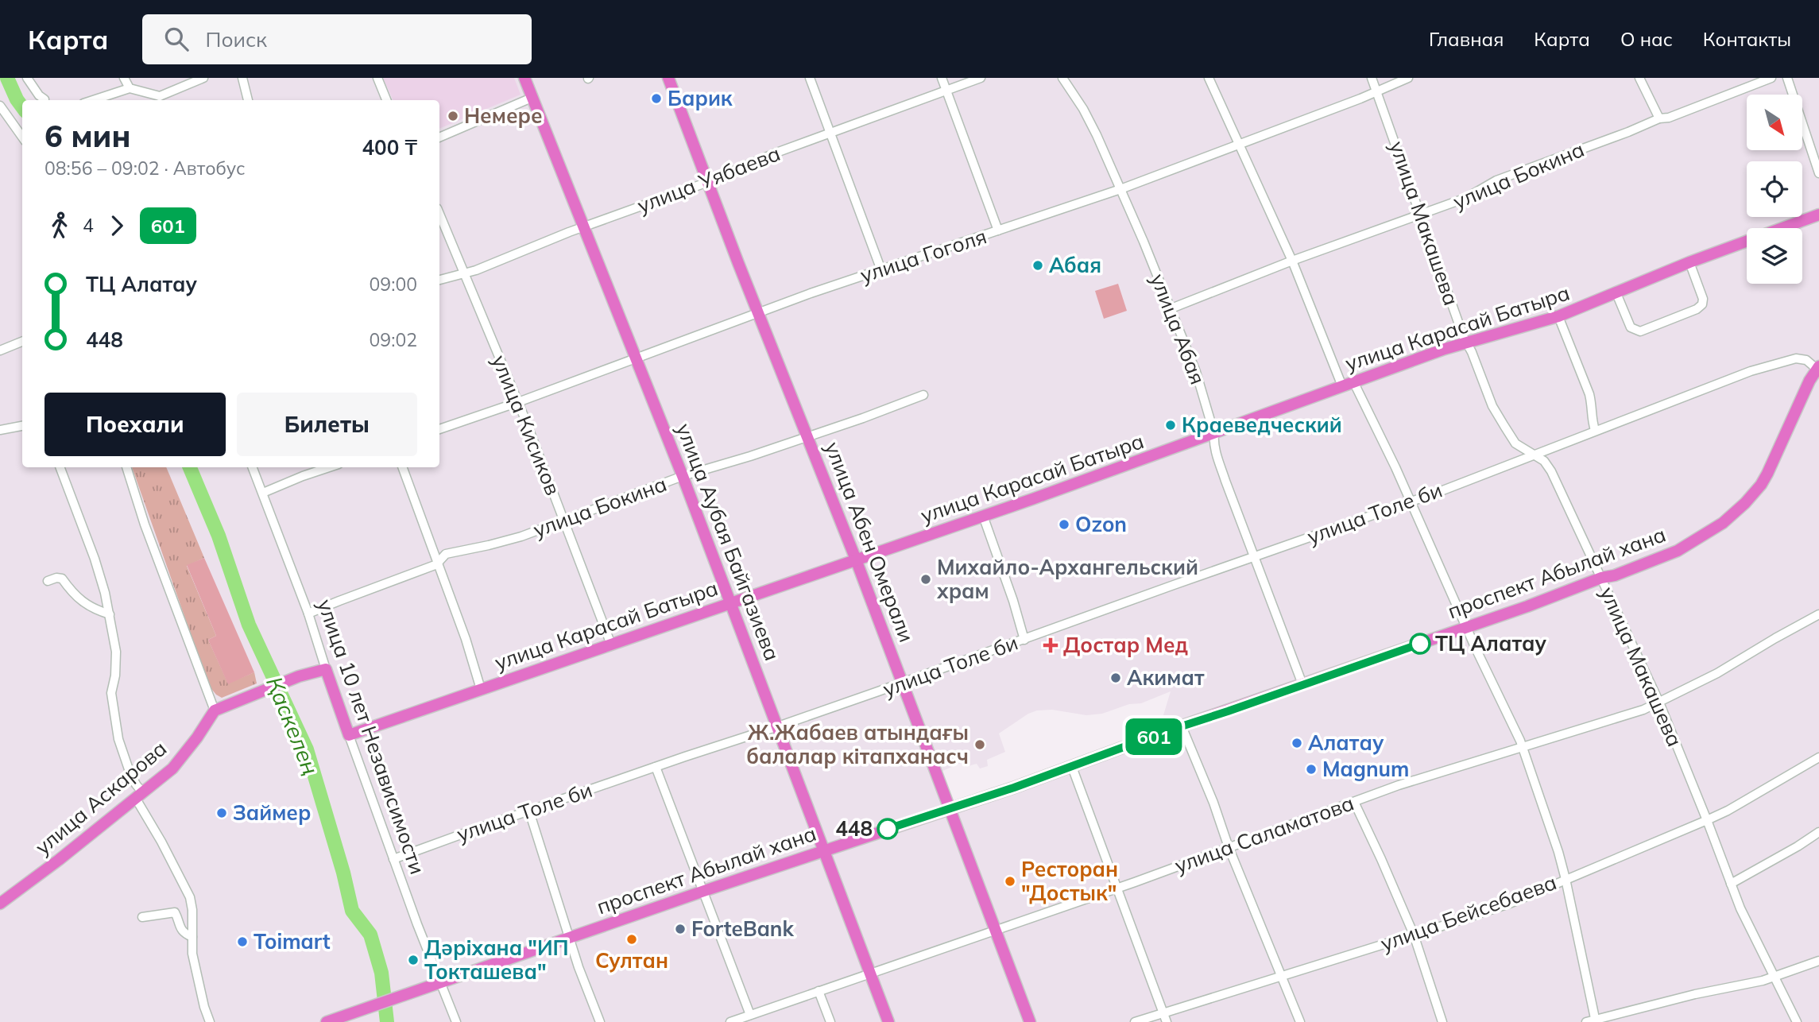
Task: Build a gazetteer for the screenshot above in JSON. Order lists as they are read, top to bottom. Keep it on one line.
{"streets":{"main road":["улица Карасай Батыра","улица Аубая Байгазиева","улица Абен Омерали","проспект Абылай хана","улица 10 лет Независимости","улица Аскарова"],"street":["улица Бокина","улица Уябаева","улица Макашева","улица Гоголя","улица Абая","улица Кисиков","улица Толе би","улица Саламатова","улица Бейсебаева"]},"crossings":[["улица Бокина","улица Макашева"],["улица Бокина","улица Абая"],["улица Бокина","улица Кисиков"],["улица Бокина","улица Аубая Байгазиева"],["улица Бокина","улица Абен Омерали"],["улица Бокина","улица 10 лет Независимости"],["улица Уябаева","улица Кисиков"],["улица Уябаева","улица Аубая Байгазиева"],["улица Уябаева","улица Абен Омерали"],["улица Макашева","улица Гоголя"],["улица Макашева","улица Карасай Батыра"],["улица Макашева","улица Толе би"],["улица Макашева","проспект Абылай хана"],["улица Макашева","улица Саламатова"],["улица Макашева","улица Бейсебаева"],["улица Гоголя","улица Абая"],["улица Гоголя","улица Кисиков"],["улица Гоголя","улица Аубая Байгазиева"],["улица Гоголя","улица Абен Омерали"],["улица Карасай Батыра","улица Абая"],["улица Карасай Батыра","улица Кисиков"],["улица Карасай Батыра","улица Аубая Байгазиева"],["улица Карасай Батыра","улица Абен Омерали"],["улица Карасай Батыра","улица 10 лет Независимости"],["улица Абая","улица Толе би"],["улица Абая","проспект Абылай хана"],["улица Толе би","улица Аубая Байгазиева"],["улица Толе би","улица Абен Омерали"],["улица Толе би","проспект Абылай хана"],["улица Толе би","улица 10 лет Независимости"],["улица Аубая Байгазиева","проспект Абылай хана"],["улица Аубая Байгазиева","улица Саламатова"],["улица Абен Омерали","проспект Абылай хана"],["улица Абен Омерали","улица Саламатова"],["проспект Абылай хана","улица 10 лет Независимости"]],"water":["Қаскелең"],"places":{"other":["Барик","Немере","Абая","Краеведческий","Ozon","Михайло-Архангельский храм","ТЦ Алатау","Акимат","Алатау","Ж.Жабаев атындағы балалар кітапханасч","Magnum","Займер","448","Ресторан \"Достык\"","ForteBank","Султан","Toimart","Дәріхана \"ИП Токташева\""],"health":["Достар Мед"]},"lines":["bus line 601"],"north":"bottom right","page":{"header":"Карта","search":"Поиск","nav":["Главная","Карта","О нас","Контакты"],"on_map":"601","heading":["6 мин","08:56 – 09:02 · Автобус","400 ₸"],"legs":["4","601"],"list":[{"name":"ТЦ Алатау","value":"09:00"},{"name":"448","value":"09:02"}],"buttons":["Поехали","Билеты"]}}
